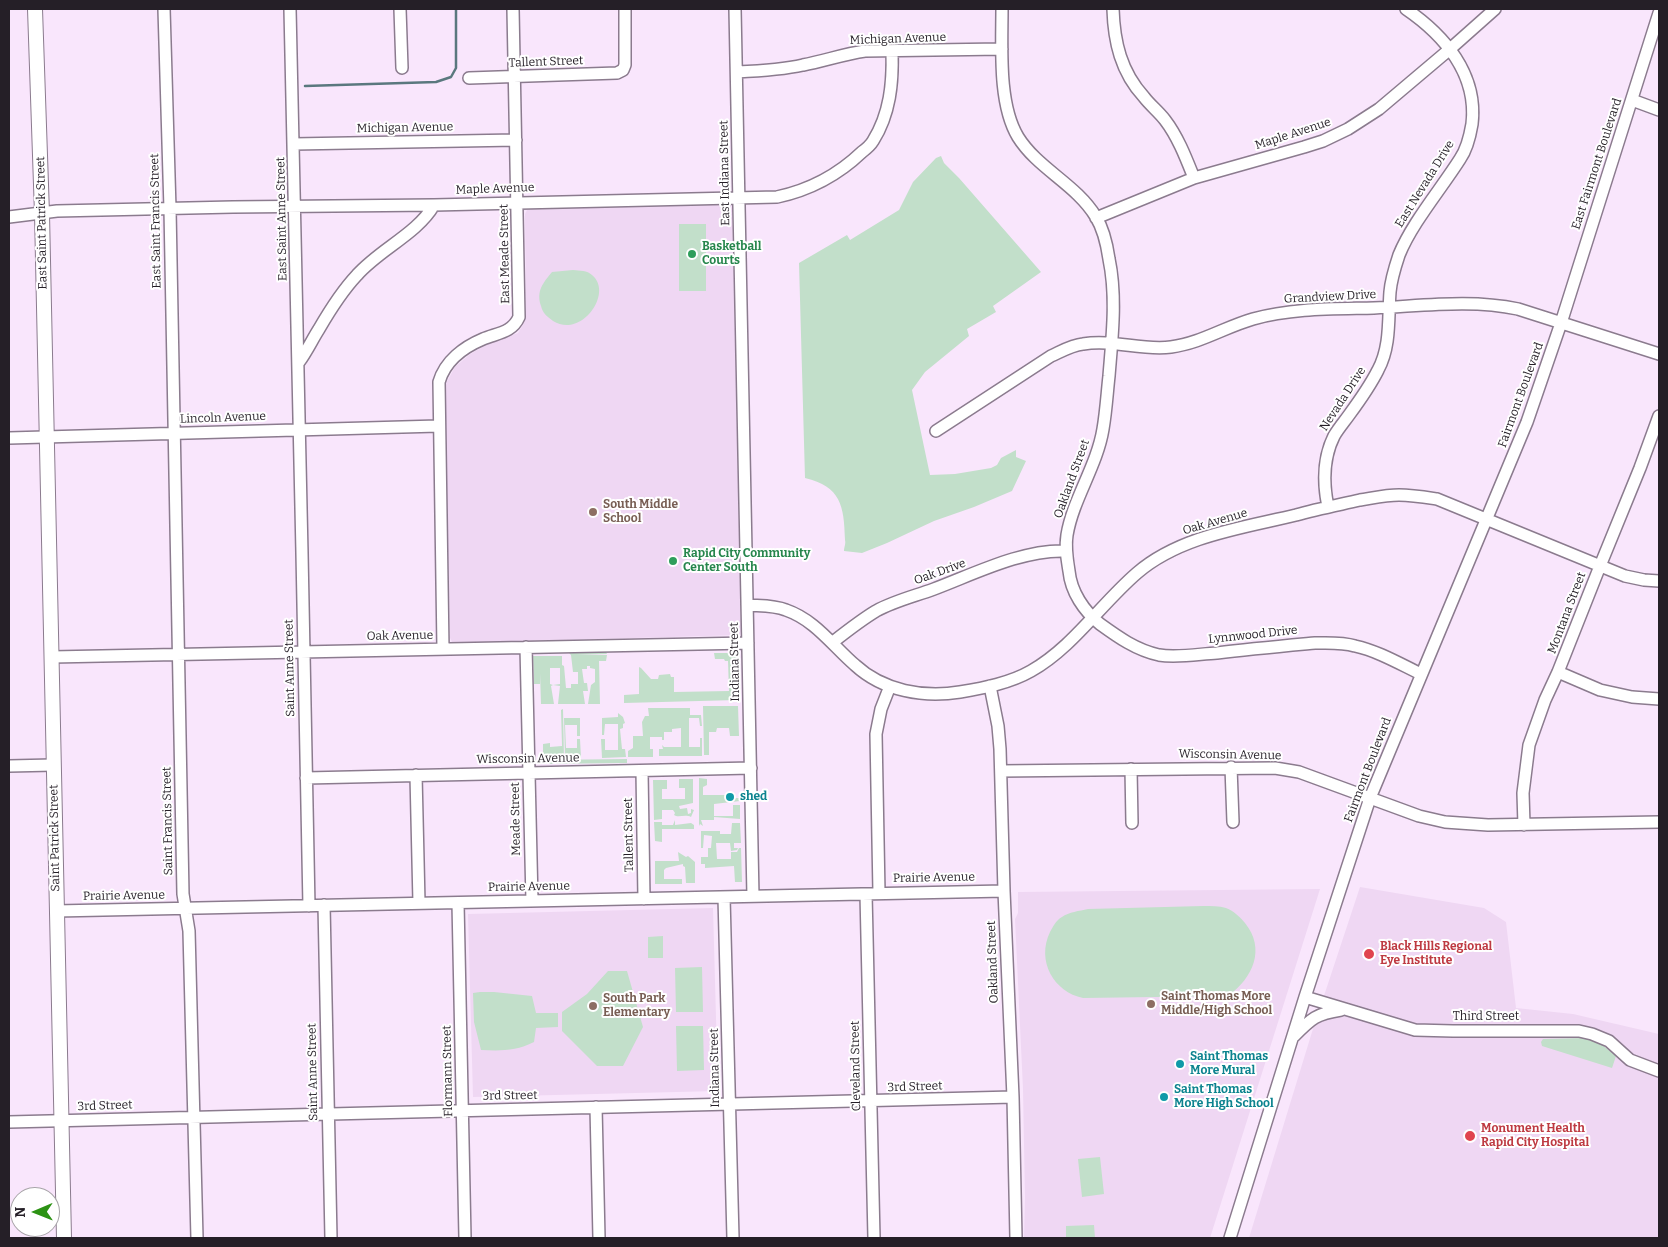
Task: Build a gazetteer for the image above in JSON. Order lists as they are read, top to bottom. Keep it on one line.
{"streets":{"main road":["East Saint Patrick Street","Saint Patrick Street"],"street":["Michigan Avenue","Tallent Street","Maple Avenue","East Fairmont Boulevard","East Indiana Street","East Nevada Drive","East Saint Anne Street","East Saint Francis Street","East Meade Street","Grandview Drive","Fairmont Boulevard","Nevada Drive","Lincoln Avenue","Oakland Street","Oak Avenue","Oak Drive","Montana Street","Lynnwood Drive","Indiana Street","Saint Anne Street","Wisconsin Avenue","Meade Street","Saint Francis Street","Prairie Avenue","Third Street","Cleveland Street","Flormann Street","3rd Street"]},"crossings":[["Michigan Avenue","Maple Avenue"],["Michigan Avenue","East Indiana Street"],["Michigan Avenue","East Saint Anne Street"],["Michigan Avenue","East Meade Street"],["Michigan Avenue","Oakland Street"],["Tallent Street","East Meade Street"],["Tallent Street","Wisconsin Avenue"],["Tallent Street","Prairie Avenue"],["Maple Avenue","East Indiana Street"],["Maple Avenue","East Nevada Drive"],["Maple Avenue","East Saint Anne Street"],["Maple Avenue","East Saint Francis Street"],["Maple Avenue","East Saint Patrick Street"],["Maple Avenue","East Meade Street"],["Maple Avenue","Oakland Street"],["East Fairmont Boulevard","Grandview Drive"],["East Fairmont Boulevard","Fairmont Boulevard"],["East Indiana Street","Indiana Street"],["East Nevada Drive","Grandview Drive"],["East Nevada Drive","Nevada Drive"],["East Saint Anne Street","Lincoln Avenue"],["East Saint Anne Street","Saint Anne Street"],["East Saint Francis Street","Lincoln Avenue"],["East Saint Francis Street","Saint Francis Street"],["East Saint Patrick Street","Lincoln Avenue"],["East Saint Patrick Street","Saint Patrick Street"],["East Meade Street","Lincoln Avenue"],["Grandview Drive","Fairmont Boulevard"],["Grandview Drive","Nevada Drive"],["Grandview Drive","Oakland Street"],["Fairmont Boulevard","Oak Avenue"],["Fairmont Boulevard","Lynnwood Drive"],["Fairmont Boulevard","Wisconsin Avenue"],["Fairmont Boulevard","Third Street"],["Nevada Drive","Oak Avenue"],["Lincoln Avenue","Saint Anne Street"],["Lincoln Avenue","Saint Francis Street"],["Lincoln Avenue","Saint Patrick Street"],["Oakland Street","Oak Avenue"],["Oakland Street","Oak Drive"],["Oakland Street","Lynnwood Drive"],["Oakland Street","Wisconsin Avenue"],["Oakland Street","Prairie Avenue"],["Oakland Street","3rd Street"],["Oak Avenue","Oak Drive"],["Oak Avenue","Montana Street"],["Oak Avenue","Lynnwood Drive"],["Oak Avenue","Indiana Street"],["Oak Avenue","Saint Anne Street"],["Oak Avenue","Meade Street"],["Oak Avenue","Saint Francis Street"],["Oak Avenue","Saint Patrick Street"],["Montana Street","Wisconsin Avenue"],["Indiana Street","Wisconsin Avenue"],["Indiana Street","Prairie Avenue"],["Indiana Street","3rd Street"],["Saint Anne Street","Wisconsin Avenue"],["Saint Anne Street","Prairie Avenue"],["Saint Anne Street","3rd Street"],["Wisconsin Avenue","Meade Street"],["Meade Street","Prairie Avenue"],["Saint Francis Street","Prairie Avenue"],["Saint Francis Street","3rd Street"],["Saint Patrick Street","Prairie Avenue"],["Saint Patrick Street","3rd Street"],["Prairie Avenue","Cleveland Street"],["Prairie Avenue","Flormann Street"],["Cleveland Street","3rd Street"],["Flormann Street","3rd Street"]],"places":["Basketball Courts","South Middle School","Rapid City Community Center South","shed","Black Hills Regional Eye Institute","Saint Thomas More Middle/High School","South Park Elementary","Saint Thomas More Mural","Saint Thomas More High School","Monument Health Rapid City Hospital"],"north":"left"}
